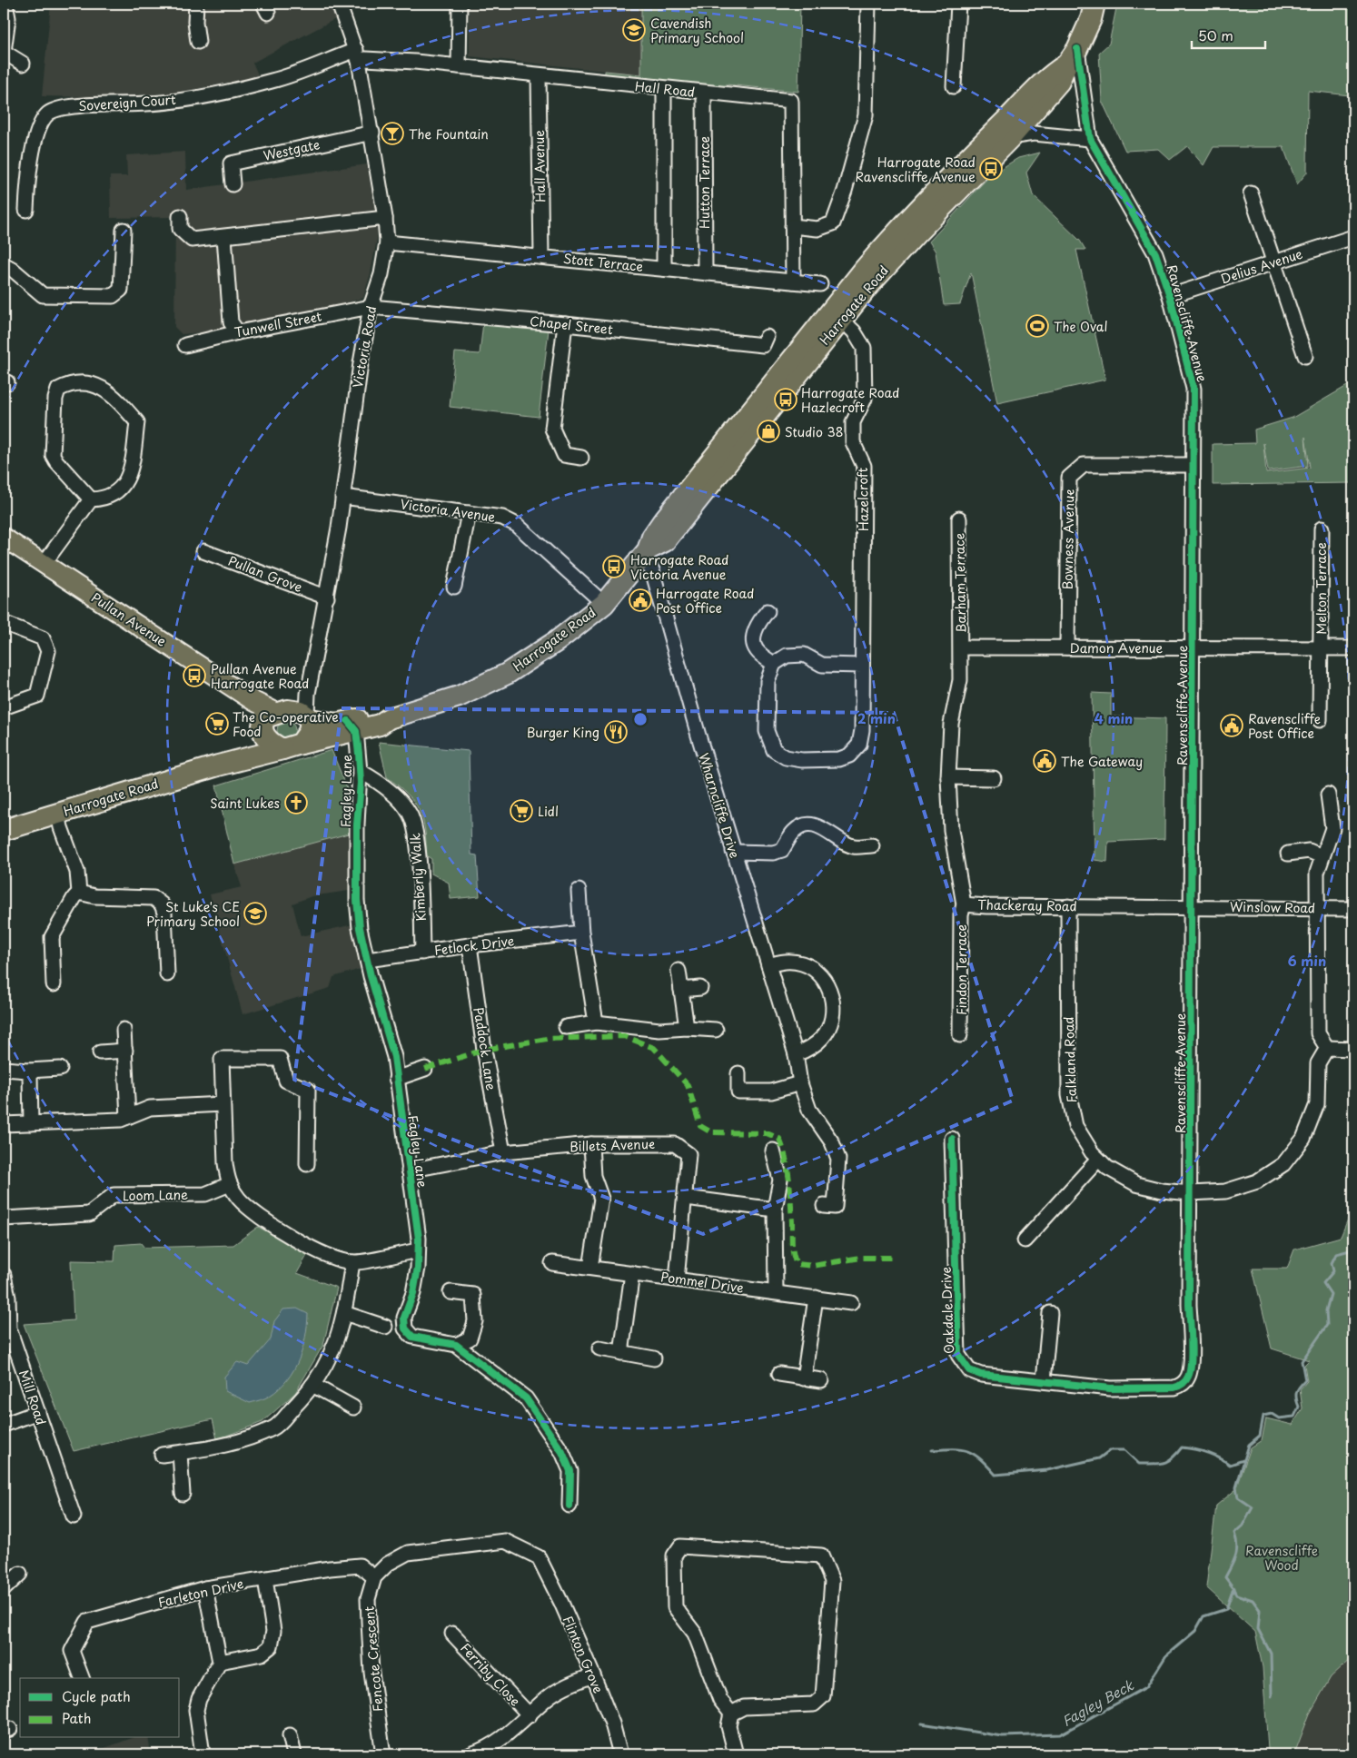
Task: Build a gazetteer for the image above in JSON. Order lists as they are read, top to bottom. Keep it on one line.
{"streets":{"highway":["Harrogate Road"],"main road":["Pullan Avenue"],"street":["Hall Road","Sovereign Court","Westgate","Hall Avenue","Hutton Terrace","Stott Terrace","Delius Avenue","Ravenscliffe Avenue","Tunwell Street","Chapel Street","Victoria Road","Hazelcroft","Victoria Avenue","Bowness Avenue","Pullan Grove","Barham Terrace","Melton Terrace","Damon Avenue","Fagley Lane","Wharncliffe Drive","Kimberly Walk","Thackeray Road","Winslow Road","Fetlock Drive","Findon Terrace","Paddock Lane","Falkland Road","Billets Avenue","Loom Lane","Pommel Drive","Oakdale Drive","Mill Road","Farleton Drive","Flinton Grove","Fencote Crescent","Ferriby Close"]},"crossings":[["Hall Road","Sovereign Court"],["Hall Road","Hall Avenue"],["Hall Road","Hutton Terrace"],["Hall Road","Stott Terrace"],["Hall Road","Victoria Road"],["Sovereign Court","Victoria Road"],["Westgate","Victoria Road"],["Hall Avenue","Stott Terrace"],["Hutton Terrace","Stott Terrace"],["Stott Terrace","Victoria Road"],["Delius Avenue","Ravenscliffe Avenue"],["Harrogate Road","Ravenscliffe Avenue"],["Harrogate Road","Victoria Road"],["Harrogate Road","Hazelcroft"],["Harrogate Road","Victoria Avenue"],["Harrogate Road","Pullan Avenue"],["Harrogate Road","Fagley Lane"],["Harrogate Road","Wharncliffe Drive"],["Ravenscliffe Avenue","Bowness Avenue"],["Ravenscliffe Avenue","Damon Avenue"],["Ravenscliffe Avenue","Thackeray Road"],["Ravenscliffe Avenue","Winslow Road"],["Ravenscliffe Avenue","Falkland Road"],["Ravenscliffe Avenue","Oakdale Drive"],["Tunwell Street","Chapel Street"],["Tunwell Street","Victoria Road"],["Chapel Street","Victoria Road"],["Victoria Road","Victoria Avenue"],["Victoria Road","Pullan Grove"],["Victoria Road","Pullan Avenue"],["Bowness Avenue","Damon Avenue"],["Barham Terrace","Damon Avenue"],["Barham Terrace","Thackeray Road"],["Melton Terrace","Damon Avenue"],["Damon Avenue","Thackeray Road"],["Fagley Lane","Kimberly Walk"],["Fagley Lane","Fetlock Drive"],["Fagley Lane","Billets Avenue"],["Kimberly Walk","Fetlock Drive"],["Thackeray Road","Winslow Road"],["Thackeray Road","Findon Terrace"],["Thackeray Road","Falkland Road"],["Fetlock Drive","Paddock Lane"],["Paddock Lane","Billets Avenue"],["Billets Avenue","Pommel Drive"],["Farleton Drive","Flinton Grove"],["Farleton Drive","Fencote Crescent"],["Flinton Grove","Fencote Crescent"]],"water":["Fagley Beck"],"parks":["Ravenscliffe Wood"],"places":{"school or university":["Cavendish Primary School","St Luke's CE Primary School"],"bar":["The Fountain"],"bus stop":["Harrogate Road Ravenscliffe Avenue","Harrogate Road Hazlecroft","Harrogate Road Victoria Avenue","Pullan Avenue Harrogate Road"],"sports":["The Oval"],"shop":["Studio 38"],"public building":["Harrogate Road Post Office","Ravenscliffe Post Office","The Gateway"],"supermarket":["The Co-operative Food","Lidl"],"restaurant":["Burger King"],"church":["Saint Lukes"]},"legend":["Cycle path","Path"],"scale_bar":"50 m","rings":["2 min","4 min","6 min"]}
